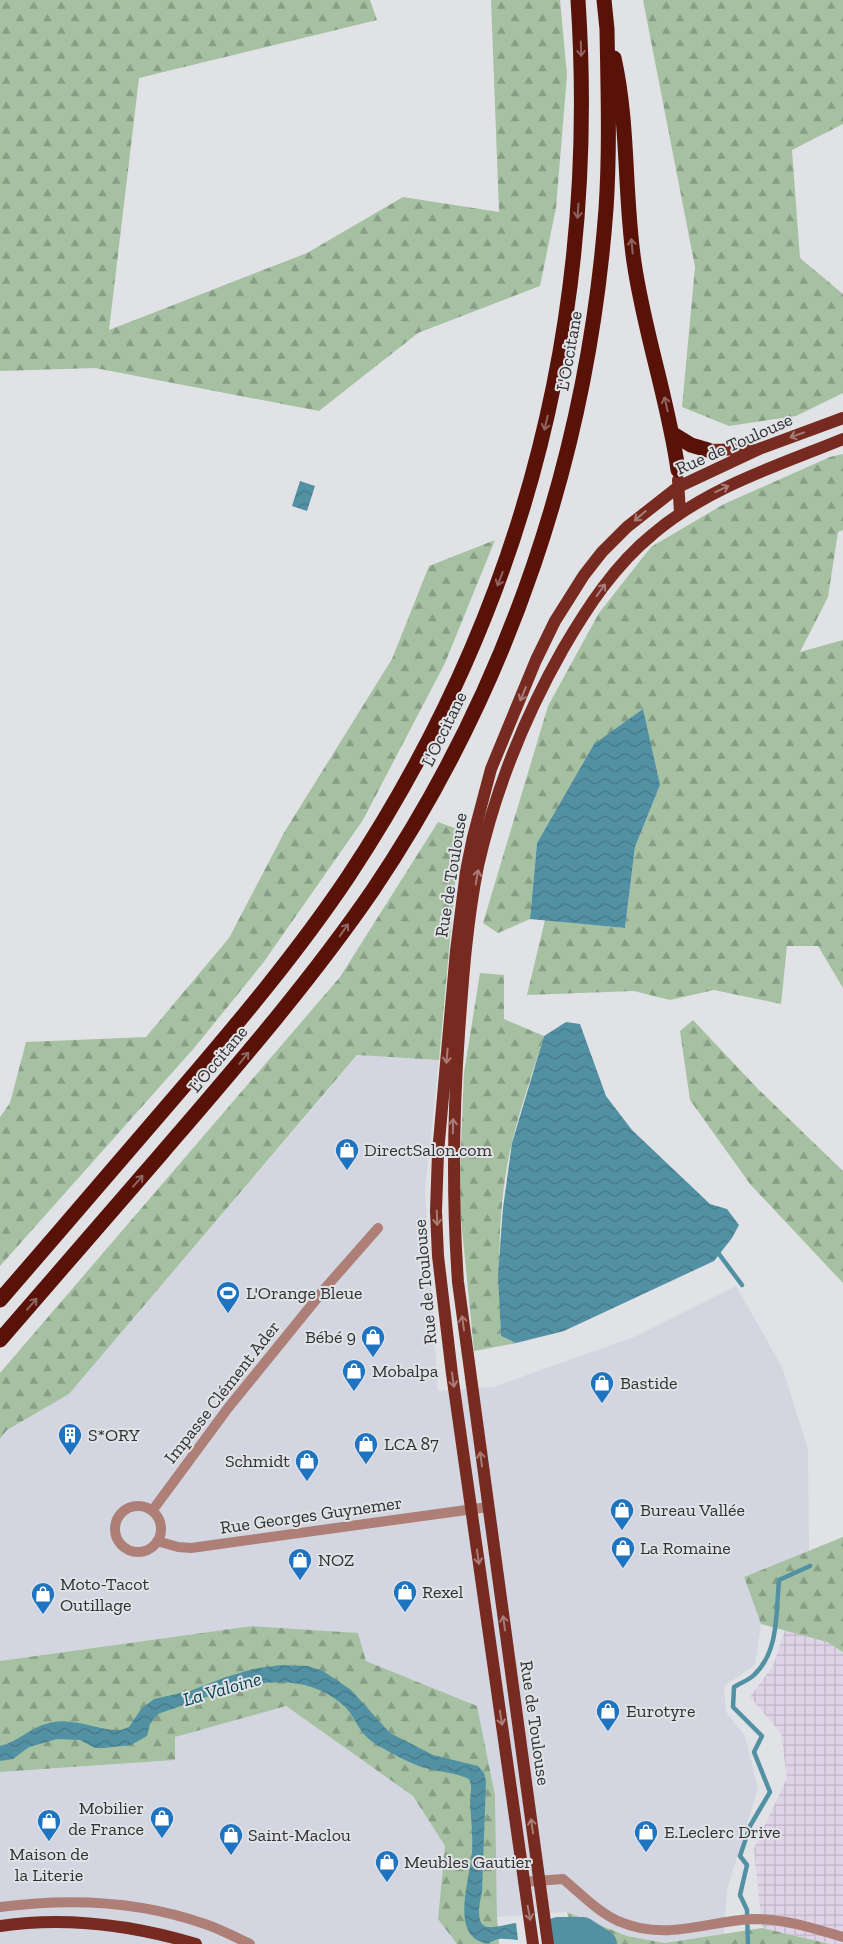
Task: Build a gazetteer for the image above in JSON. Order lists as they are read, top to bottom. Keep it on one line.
{"streets":{"highway":["L'Occitane"],"main road":["Rue de Toulouse"],"street":["Impasse Clément Ader","Rue Georges Guynemer"]},"crossings":[["Rue de Toulouse","Rue Georges Guynemer"],["Impasse Clément Ader","Rue Georges Guynemer"]],"water":["La Valoine"],"places":{"shop":["DirectSalon.com","Bébé 9","Mobalpa","Bastide","LCA 87","Schmidt","Bureau Vallée","La Romaine","NOZ","Rexel","Moto-Tacot Outillage","Eurotyre","Mobilier de France","Maison de la Literie","E.Leclerc Drive","Saint-Maclou","Meubles Gautier"],"sports":["L'Orange Bleue"],"building":["S*ORY"]}}
